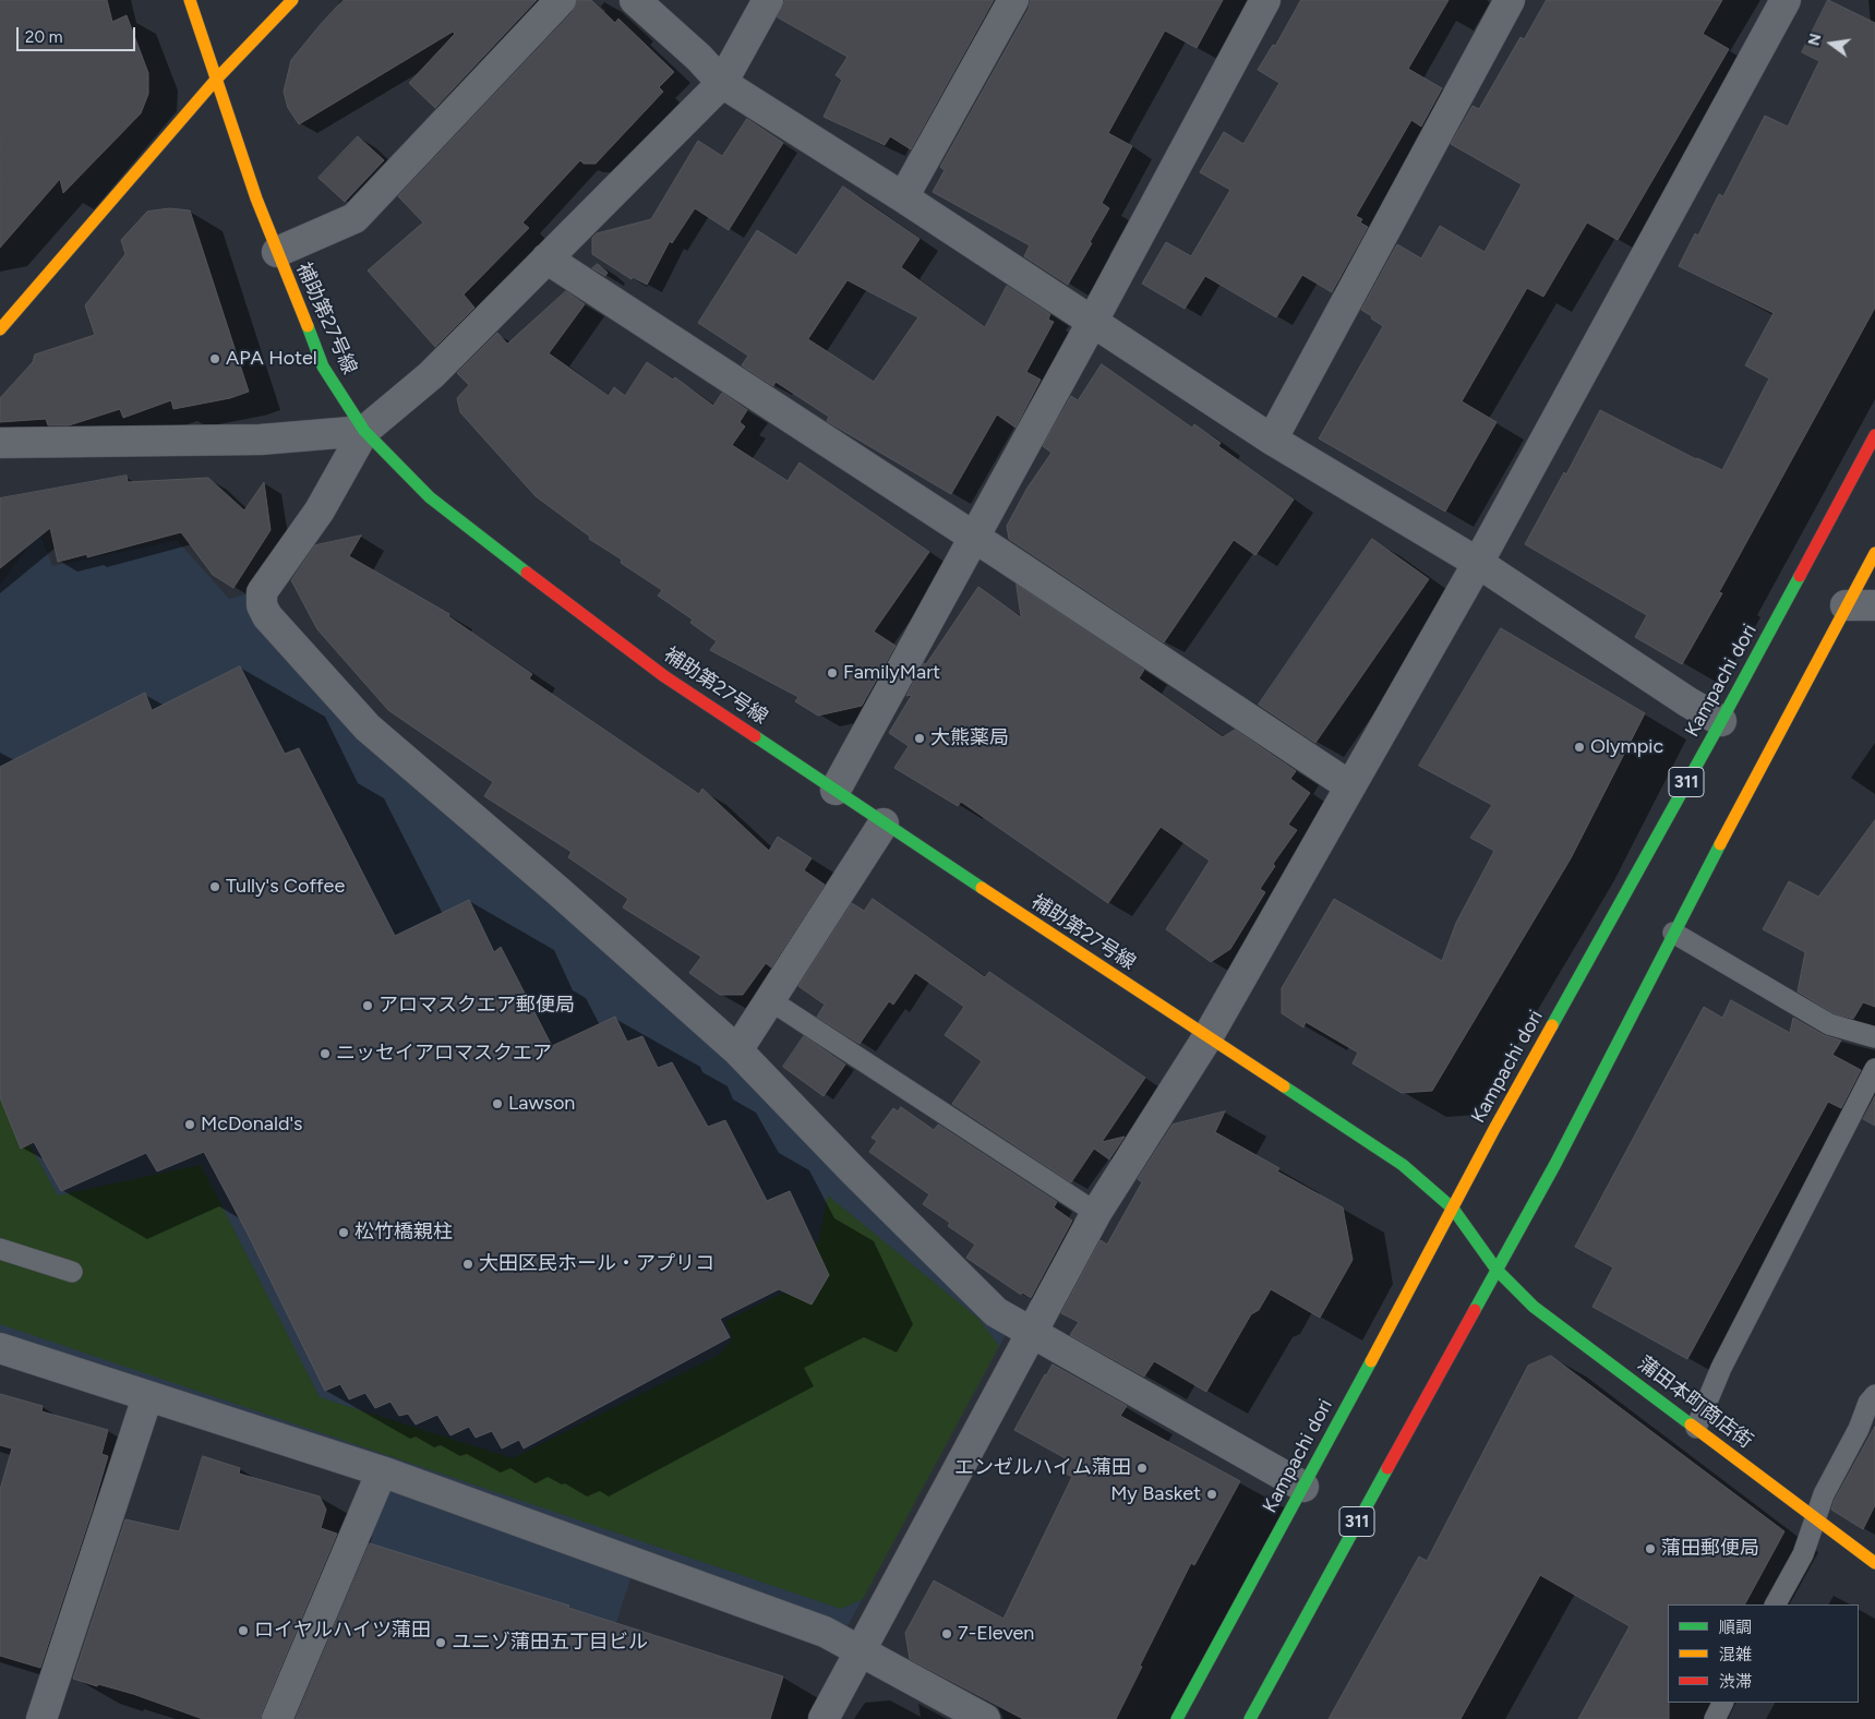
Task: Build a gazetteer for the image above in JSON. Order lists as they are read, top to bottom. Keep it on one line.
{"streets":{"street":["補助第27号線","Kampachi dori","311","蒲田本町商店街"]},"crossings":[["補助第27号線","Kampachi dori"],["補助第27号線","蒲田本町商店街"],["Kampachi dori","蒲田本町商店街"],["311","蒲田本町商店街"]],"places":["APA Hotel","FamilyMart","大熊薬局","Olympic","Tully's Coffee","アロマスクエア郵便局","ニッセイアロマスクエア","Lawson","McDonald's","松竹橋親柱","大田区民ホール・アプリコ","エンゼルハイム蒲田","My Basket","蒲田郵便局","ロイヤルハイツ蒲田","7-Eleven","ユニゾ蒲田五丁目ビル"],"legend":["順調","混雑","渋滞"],"scale_bar":"20 m","north":"left"}
